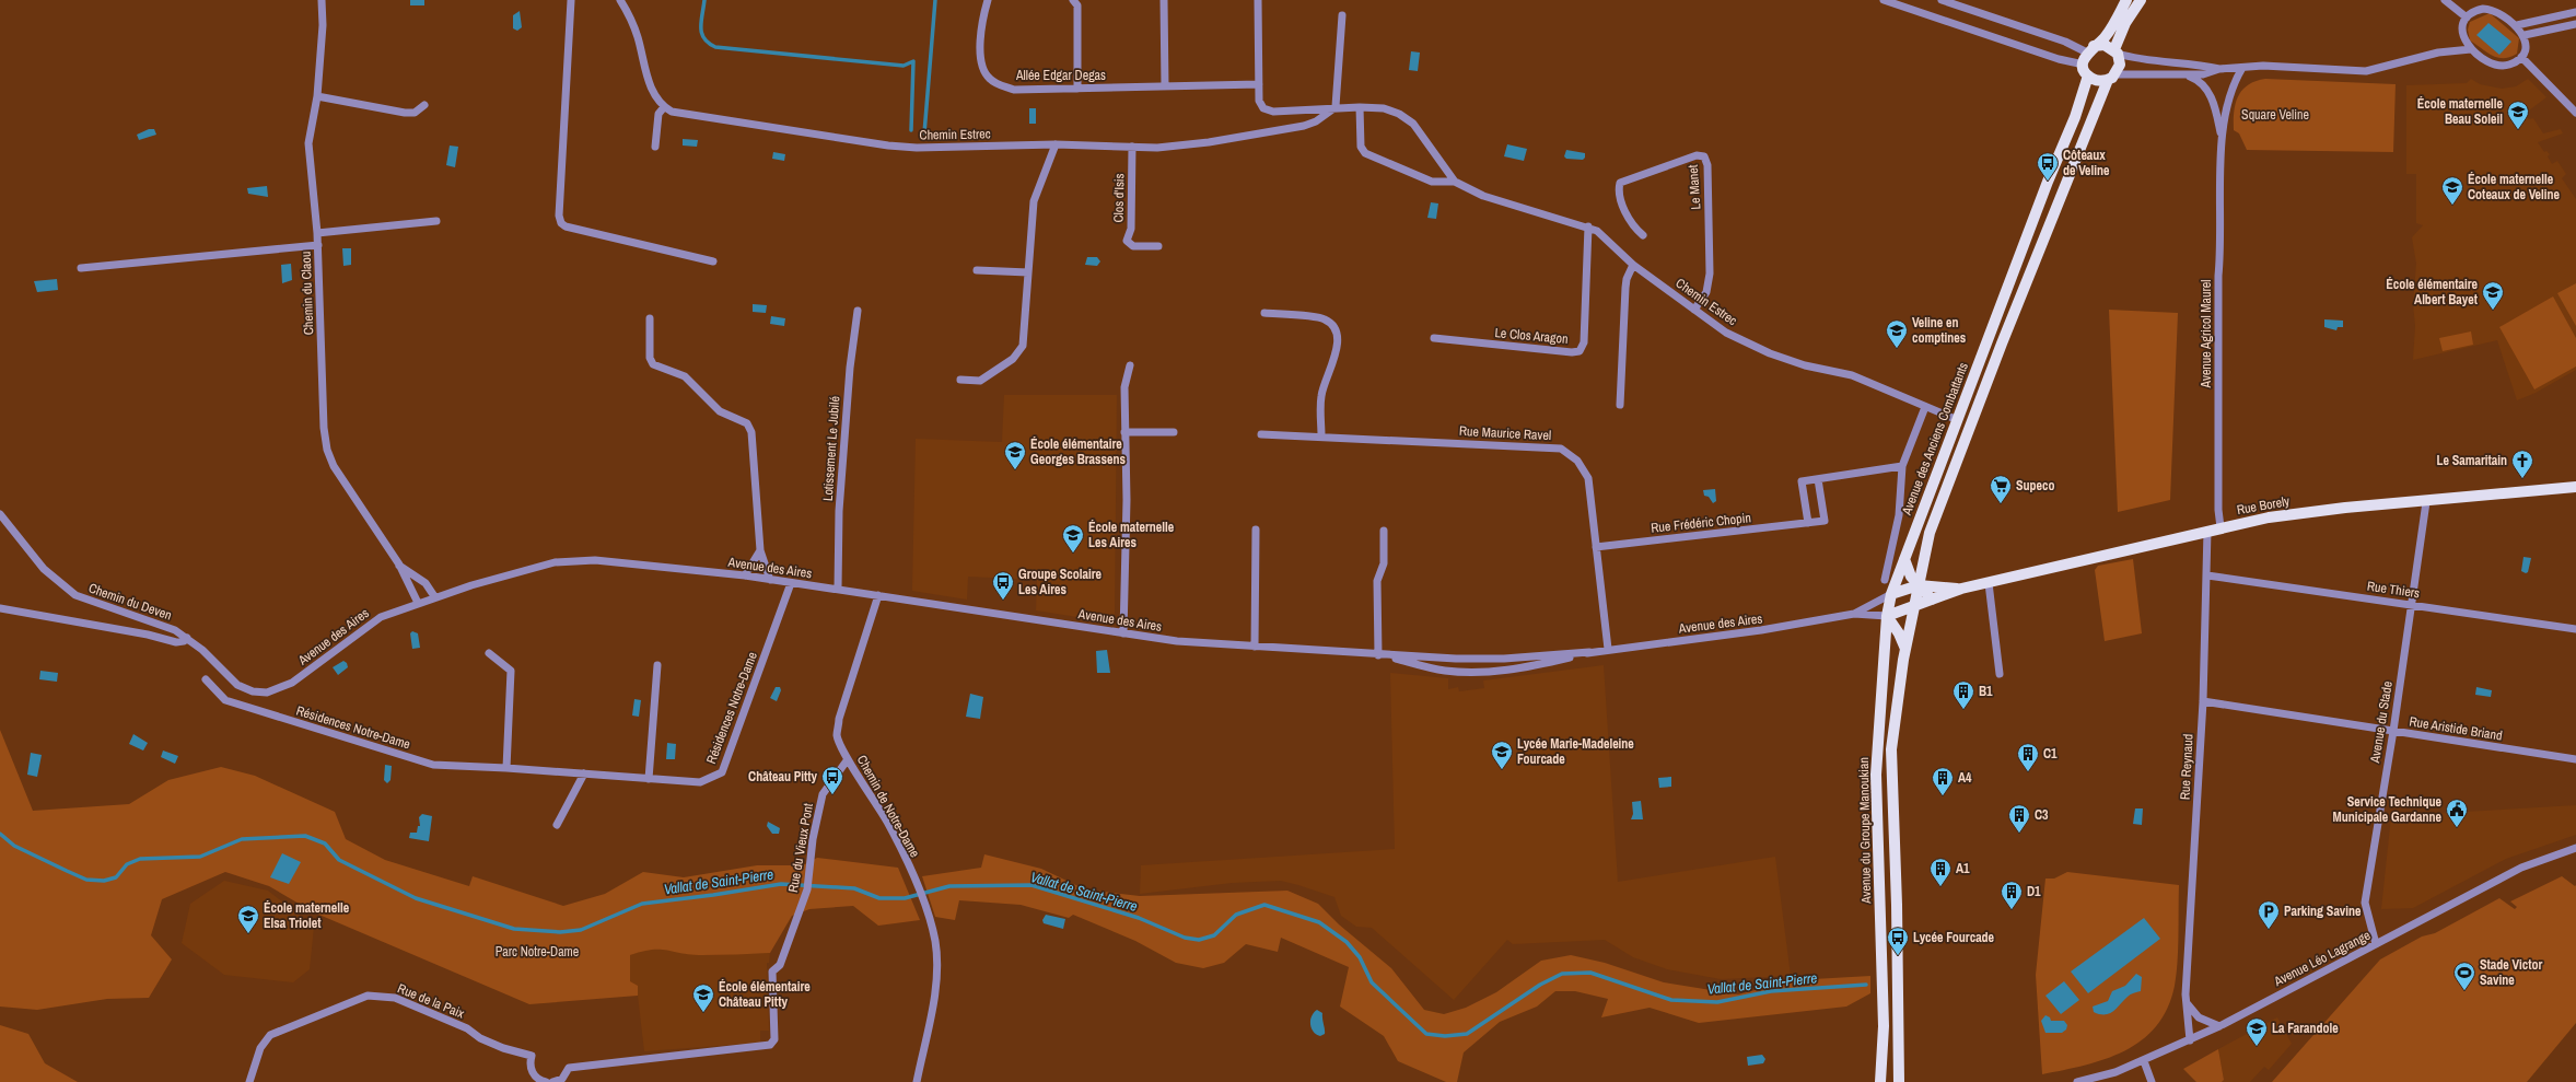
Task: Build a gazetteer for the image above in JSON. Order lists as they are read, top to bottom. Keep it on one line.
{"streets":{"main road":["Avenue des Anciens Combattants","Rue Borely","Avenue du Groupe Manoukian"],"street":["Allée Edgar Degas","Chemin Estrec","Le Manet","Clos d'Isis","Chemin du Claou","Avenue Agricol Maurel","Le Clos Aragon","Rue Maurice Ravel","Lotissement Le Jubilé","Rue Frédéric Chopin","Avenue des Aires","Rue Thiers","Chemin du Deven","Résidences Notre-Dame","Avenue du Stade","Rue Aristide Briand","Rue Reynaud","Chemin de Notre-Dame","Rue du Vieux Pont","Avenue Léo Lagrange","Rue de la Paix"]},"crossings":[["Chemin Estrec","Le Manet"],["Chemin Estrec","Clos d'Isis"],["Chemin Estrec","Le Clos Aragon"],["Chemin Estrec","Avenue des Anciens Combattants"],["Chemin du Claou","Avenue des Aires"],["Avenue Agricol Maurel","Rue Borely"],["Rue Maurice Ravel","Rue Frédéric Chopin"],["Rue Maurice Ravel","Avenue des Aires"],["Avenue des Anciens Combattants","Rue Borely"],["Avenue des Anciens Combattants","Avenue des Aires"],["Avenue des Anciens Combattants","Avenue du Groupe Manoukian"],["Lotissement Le Jubilé","Avenue des Aires"],["Rue Borely","Avenue des Aires"],["Rue Borely","Avenue du Stade"],["Rue Borely","Rue Reynaud"],["Rue Borely","Avenue du Groupe Manoukian"],["Avenue des Aires","Chemin du Deven"],["Avenue des Aires","Résidences Notre-Dame"],["Avenue des Aires","Chemin de Notre-Dame"],["Avenue des Aires","Avenue du Groupe Manoukian"],["Rue Thiers","Avenue du Stade"],["Rue Thiers","Rue Reynaud"],["Avenue du Stade","Rue Aristide Briand"],["Avenue du Stade","Avenue Léo Lagrange"],["Rue Aristide Briand","Rue Reynaud"],["Rue Reynaud","Avenue Léo Lagrange"],["Chemin de Notre-Dame","Rue du Vieux Pont"]],"water":["Vallat de Saint-Pierre"],"parks":["Square Veline","Parc Notre-Dame"],"places":{"school or university":["École maternelle Beau Soleil","École maternelle Coteaux de Veline","École élémentaire Albert Bayet","Veline en comptines","École élémentaire Georges Brassens","École maternelle Les Aires","Lycée Marie-Madeleine Fourcade","École maternelle Elsa Triolet","École élémentaire Château Pitty","La Farandole"],"bus stop":["Côteaux de Veline","Groupe Scolaire Les Aires","Château Pitty","Lycée Fourcade"],"church":["Le Samaritain"],"supermarket":["Supeco"],"building":["B1","C1","A4","C3","A1","D1"],"public building":["Service Technique Municipale Gardanne"],"parking":["Parking Savine"],"sports":["Stade Victor Savine"]}}
